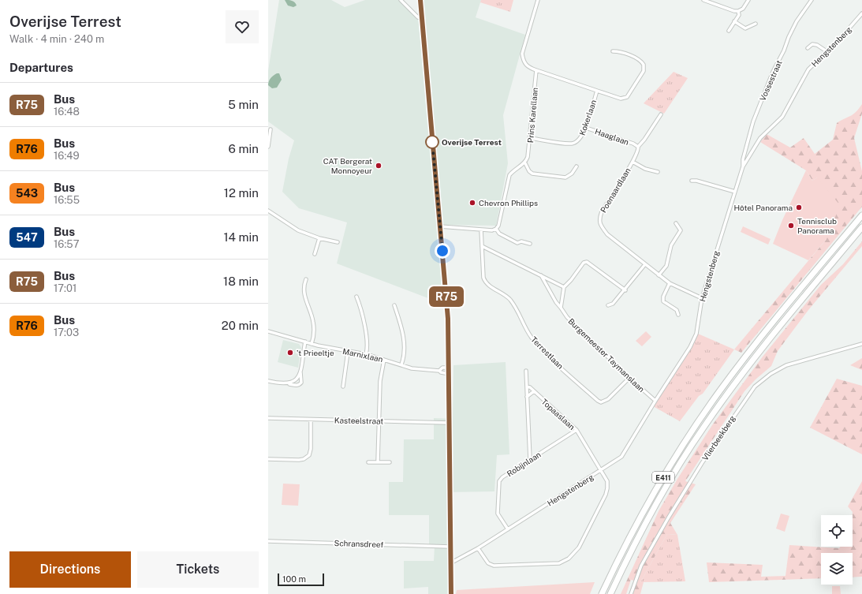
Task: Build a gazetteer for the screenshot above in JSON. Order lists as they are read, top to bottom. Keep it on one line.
{"streets":{"highway":["E411"],"street":["Hengstenberg","Vossestraat","Prins Karellaan","Kokerlaan","Haaglaan","Poenaardlaan","Terrestlaan","Marnixlaan","Burgemeester Taymanslaan","Topaaslaan","Kasteelstraat","Vlierbeekberg","Robijnlaan","Schransdreef"]},"crossings":[["Hengstenberg","Vossestraat"],["Hengstenberg","Poenaardlaan"],["Hengstenberg","Burgemeester Taymanslaan"],["Hengstenberg","Topaaslaan"],["Hengstenberg","Robijnlaan"],["Prins Karellaan","Kokerlaan"],["Kokerlaan","Haaglaan"],["Haaglaan","Poenaardlaan"],["Terrestlaan","Burgemeester Taymanslaan"],["Topaaslaan","Robijnlaan"]],"places":["Overijse Terrest","CAT Bergerat Monnoyeur","Chevron Phillips","Hôtel Panorama","Tennisclub Panorama","’t Prieeltje"],"lines":["bus line R75"],"scale_bar":"100 m","page":{"heading":[["Overijse Terrest","Walk · 4 min · 240 m"],"Departures"],"on_map":"R75","list":[{"mark":"R75","name":"Bus","note":"16:48","value":"5 min"},{"mark":"R76","name":"Bus","note":"16:49","value":"6 min"},{"mark":"543","name":"Bus","note":"16:55","value":"12 min"},{"mark":"547","name":"Bus","note":"16:57","value":"14 min"},{"mark":"R75","name":"Bus","note":"17:01","value":"18 min"},{"mark":"R76","name":"Bus","note":"17:03","value":"20 min"}],"buttons":["Directions","Tickets"],"scale":"100 m"}}
